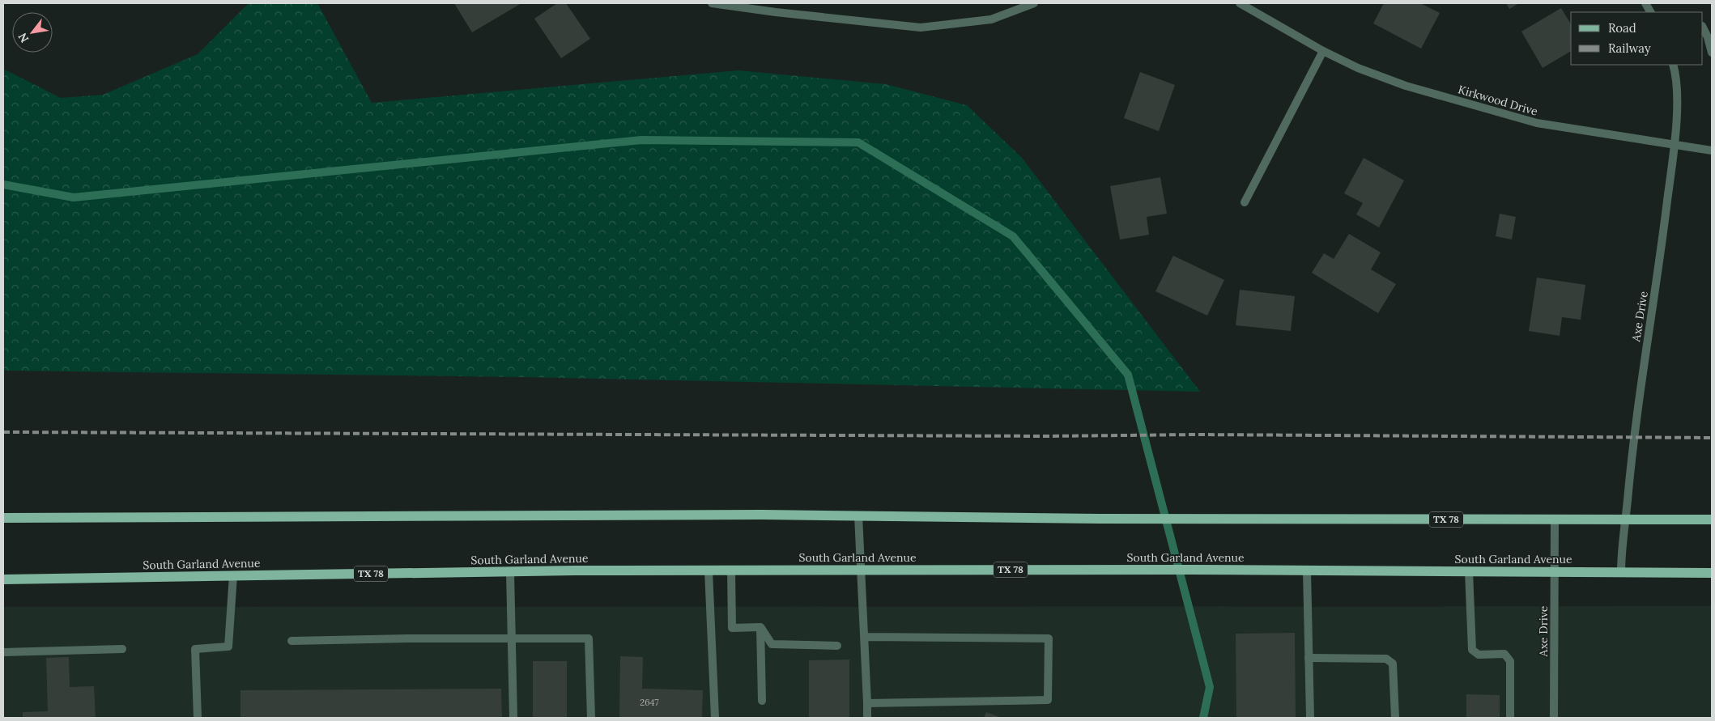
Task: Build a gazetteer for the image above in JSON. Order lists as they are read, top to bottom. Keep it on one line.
{"streets":{"main road":["TX 78","South Garland Avenue"],"street":["Kirkwood Drive","Axe Drive"]},"crossings":[["Kirkwood Drive","Axe Drive"],["Axe Drive","TX 78"],["Axe Drive","South Garland Avenue"]],"house_numbers":["2647"],"legend":["Road","Railway"],"north":"bottom left"}
